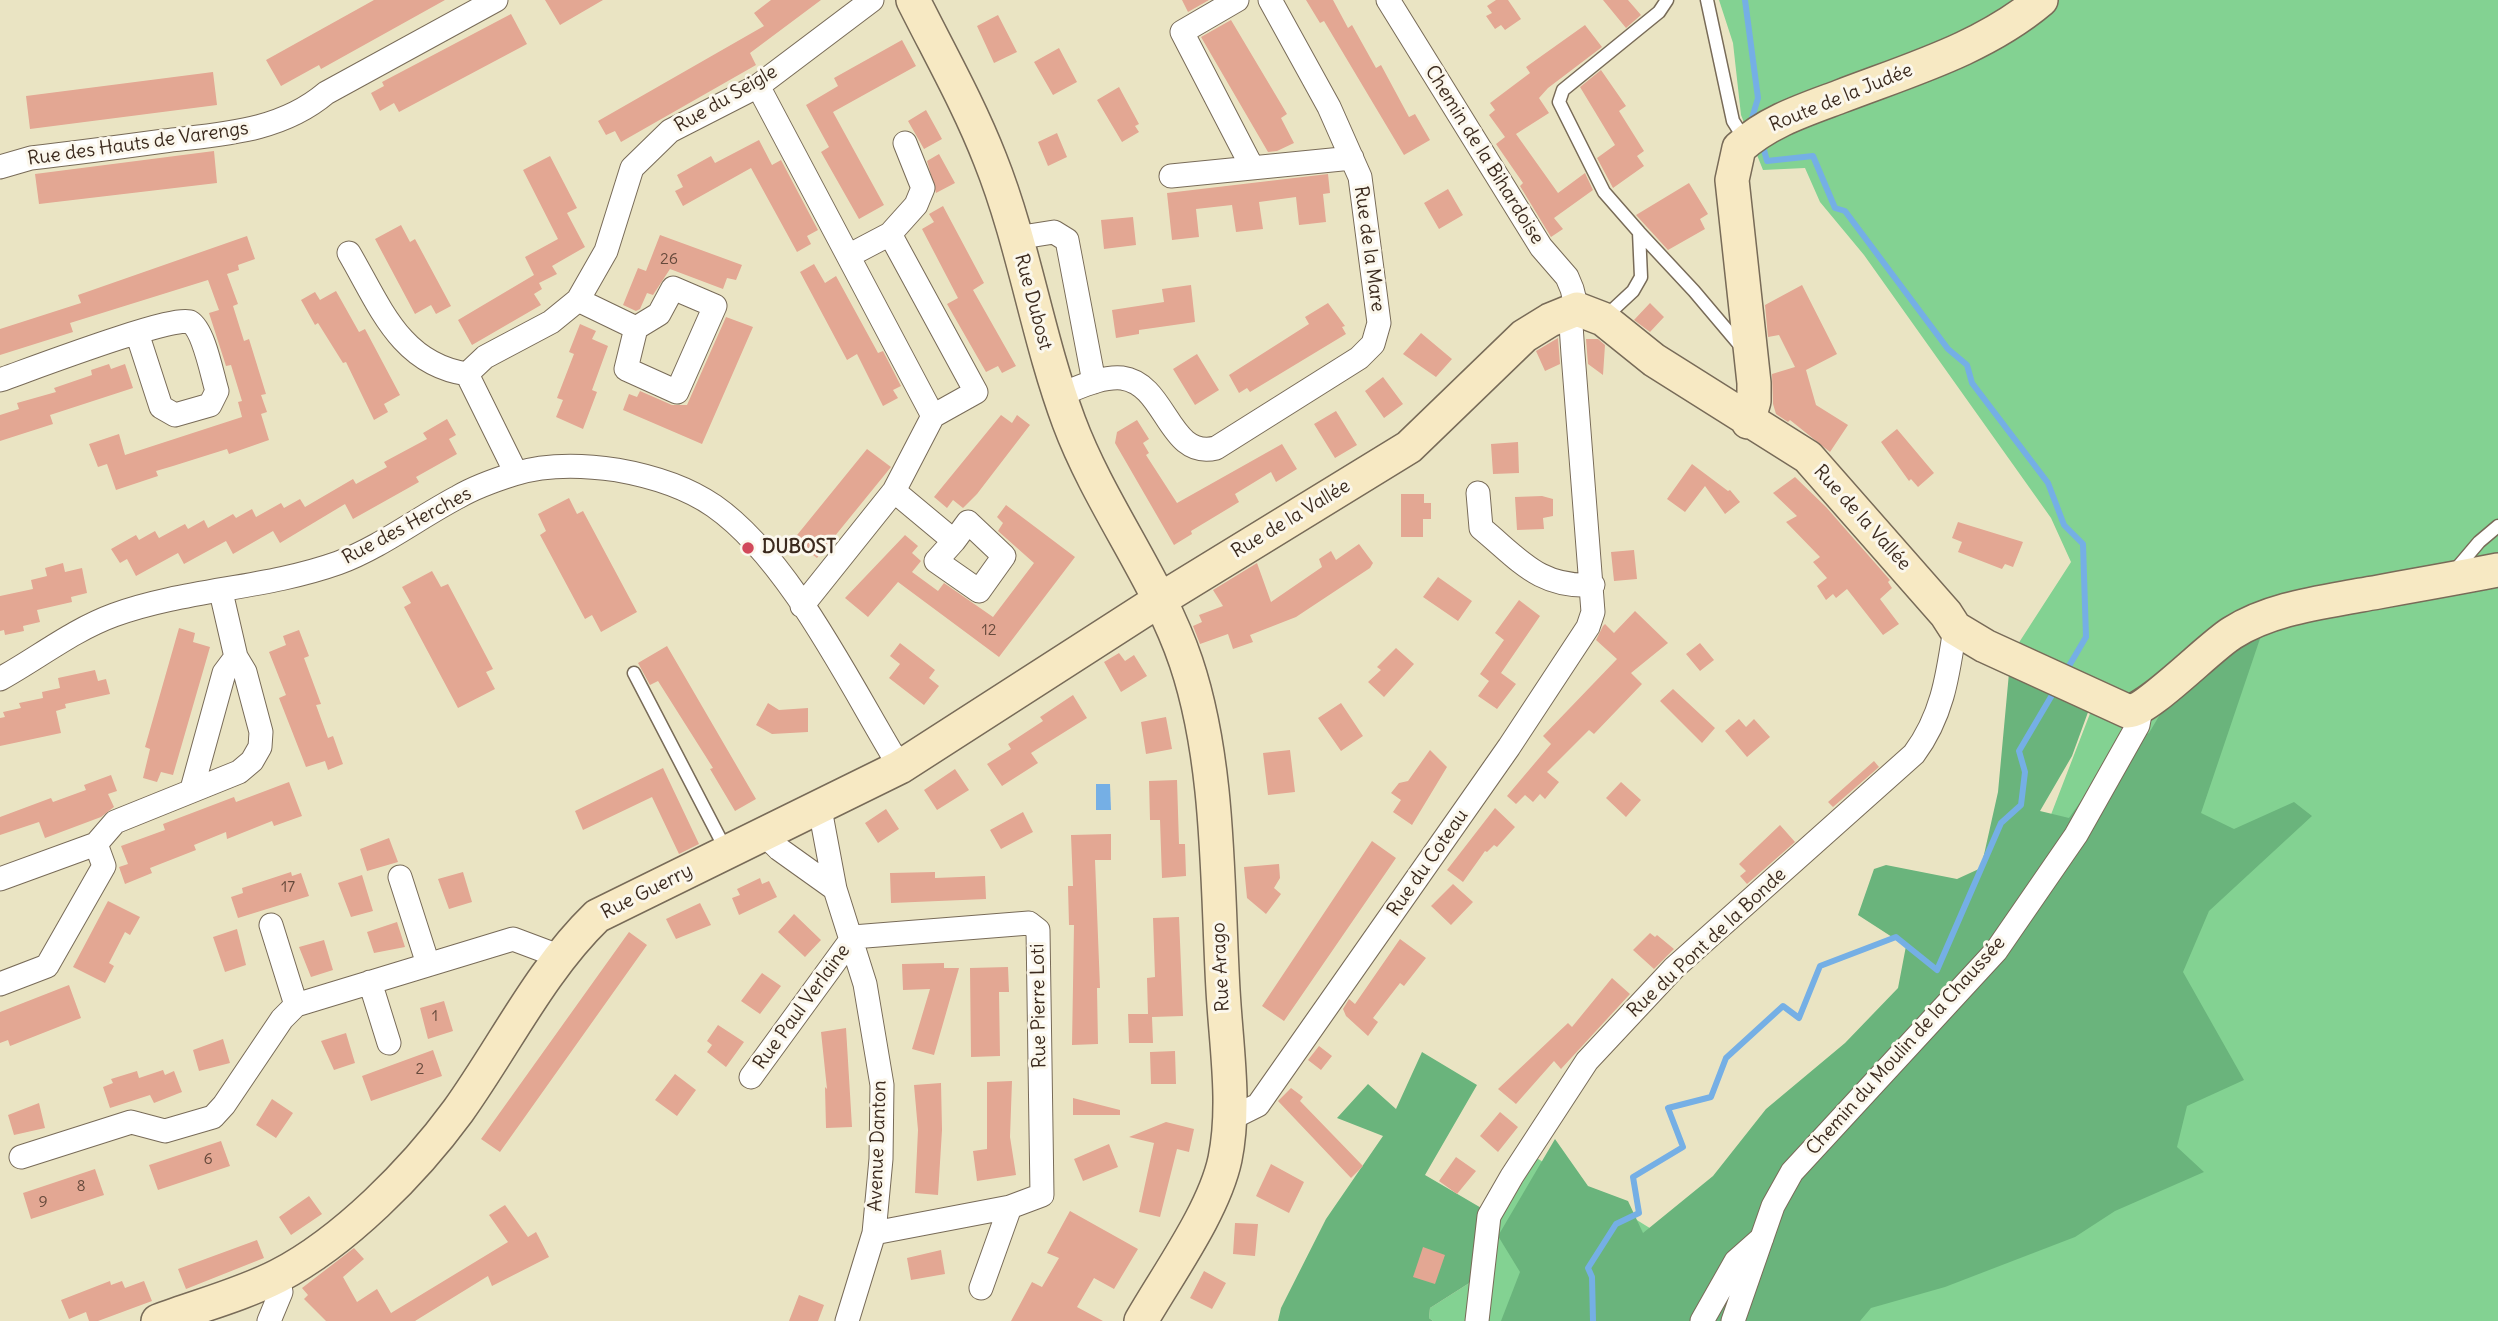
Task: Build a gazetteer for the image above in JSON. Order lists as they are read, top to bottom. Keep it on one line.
{"streets":{"street":["Route de la Judée","Rue du Seigle","Rue des Hauts de Varengs","Chemin de la Bihardoise","Rue de la Mare","Rue Dubost","Rue de la Vallée","Rue des Herches","Rue du Coteau","Rue Guerry","Rue du Pont de la Bonde","Rue Arago","Rue Pierre Loti","Rue Paul Verlaine","Chemin du Moulin de la Chaussée","Avenue Danton"]},"crossings":[["Route de la Judée","Rue de la Vallée"],["Chemin de la Bihardoise","Rue de la Vallée"],["Chemin de la Bihardoise","Rue du Coteau"],["Rue de la Mare","Rue Dubost"],["Rue Dubost","Rue de la Vallée"],["Rue Dubost","Rue Guerry"],["Rue Dubost","Rue Arago"],["Rue de la Vallée","Rue du Coteau"],["Rue de la Vallée","Rue Guerry"],["Rue de la Vallée","Rue du Pont de la Bonde"],["Rue de la Vallée","Rue Arago"],["Rue de la Vallée","Chemin du Moulin de la Chaussée"],["Rue des Herches","Rue Guerry"],["Rue du Coteau","Rue Arago"],["Rue Guerry","Rue Arago"],["Rue Guerry","Avenue Danton"],["Rue Pierre Loti","Rue Paul Verlaine"],["Rue Pierre Loti","Avenue Danton"],["Rue Paul Verlaine","Avenue Danton"]],"places":["DUBOST"],"house_numbers":["26","12","17","1","2","6","8","9"]}
